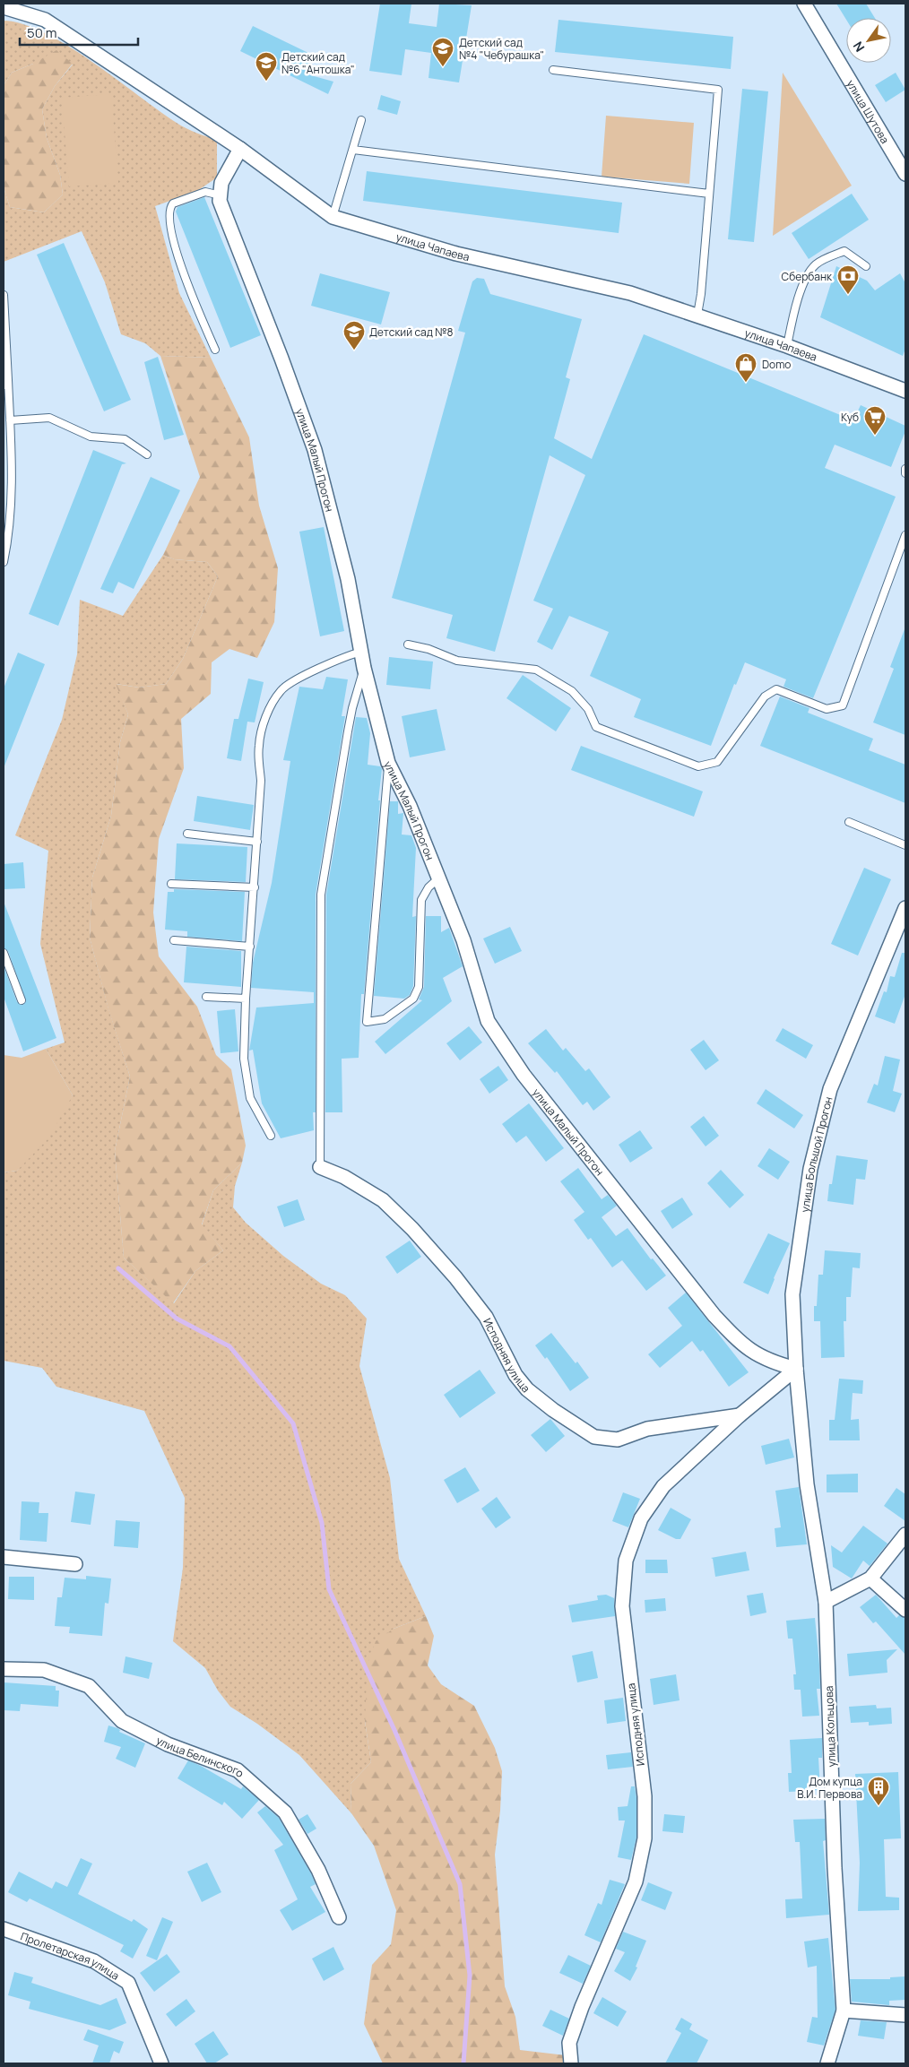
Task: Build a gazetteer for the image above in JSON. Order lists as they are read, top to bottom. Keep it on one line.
{"streets":{"street":["улица Шутова","улица Чапаева","улица Малый Прогон","улица Большой Прогон","Исподняя улица","улица Кольцова","улица Белинского","Пролетарская улица"]},"crossings":[["улица Чапаева","улица Малый Прогон"],["улица Малый Прогон","улица Большой Прогон"],["улица Малый Прогон","Исподняя улица"],["улица Большой Прогон","Исподняя улица"],["улица Большой Прогон","улица Кольцова"]],"places":{"school or university":["Детский сад №4 \"Чебурашка\"","Детский сад №6 \"Антошка\"","Детский сад №8"],"bank":["Сбербанк"],"shop":["Domo"],"supermarket":["Куб"],"building":["Дом купца В.И. Первова"]},"scale_bar":"50 m","north":"bottom left"}
